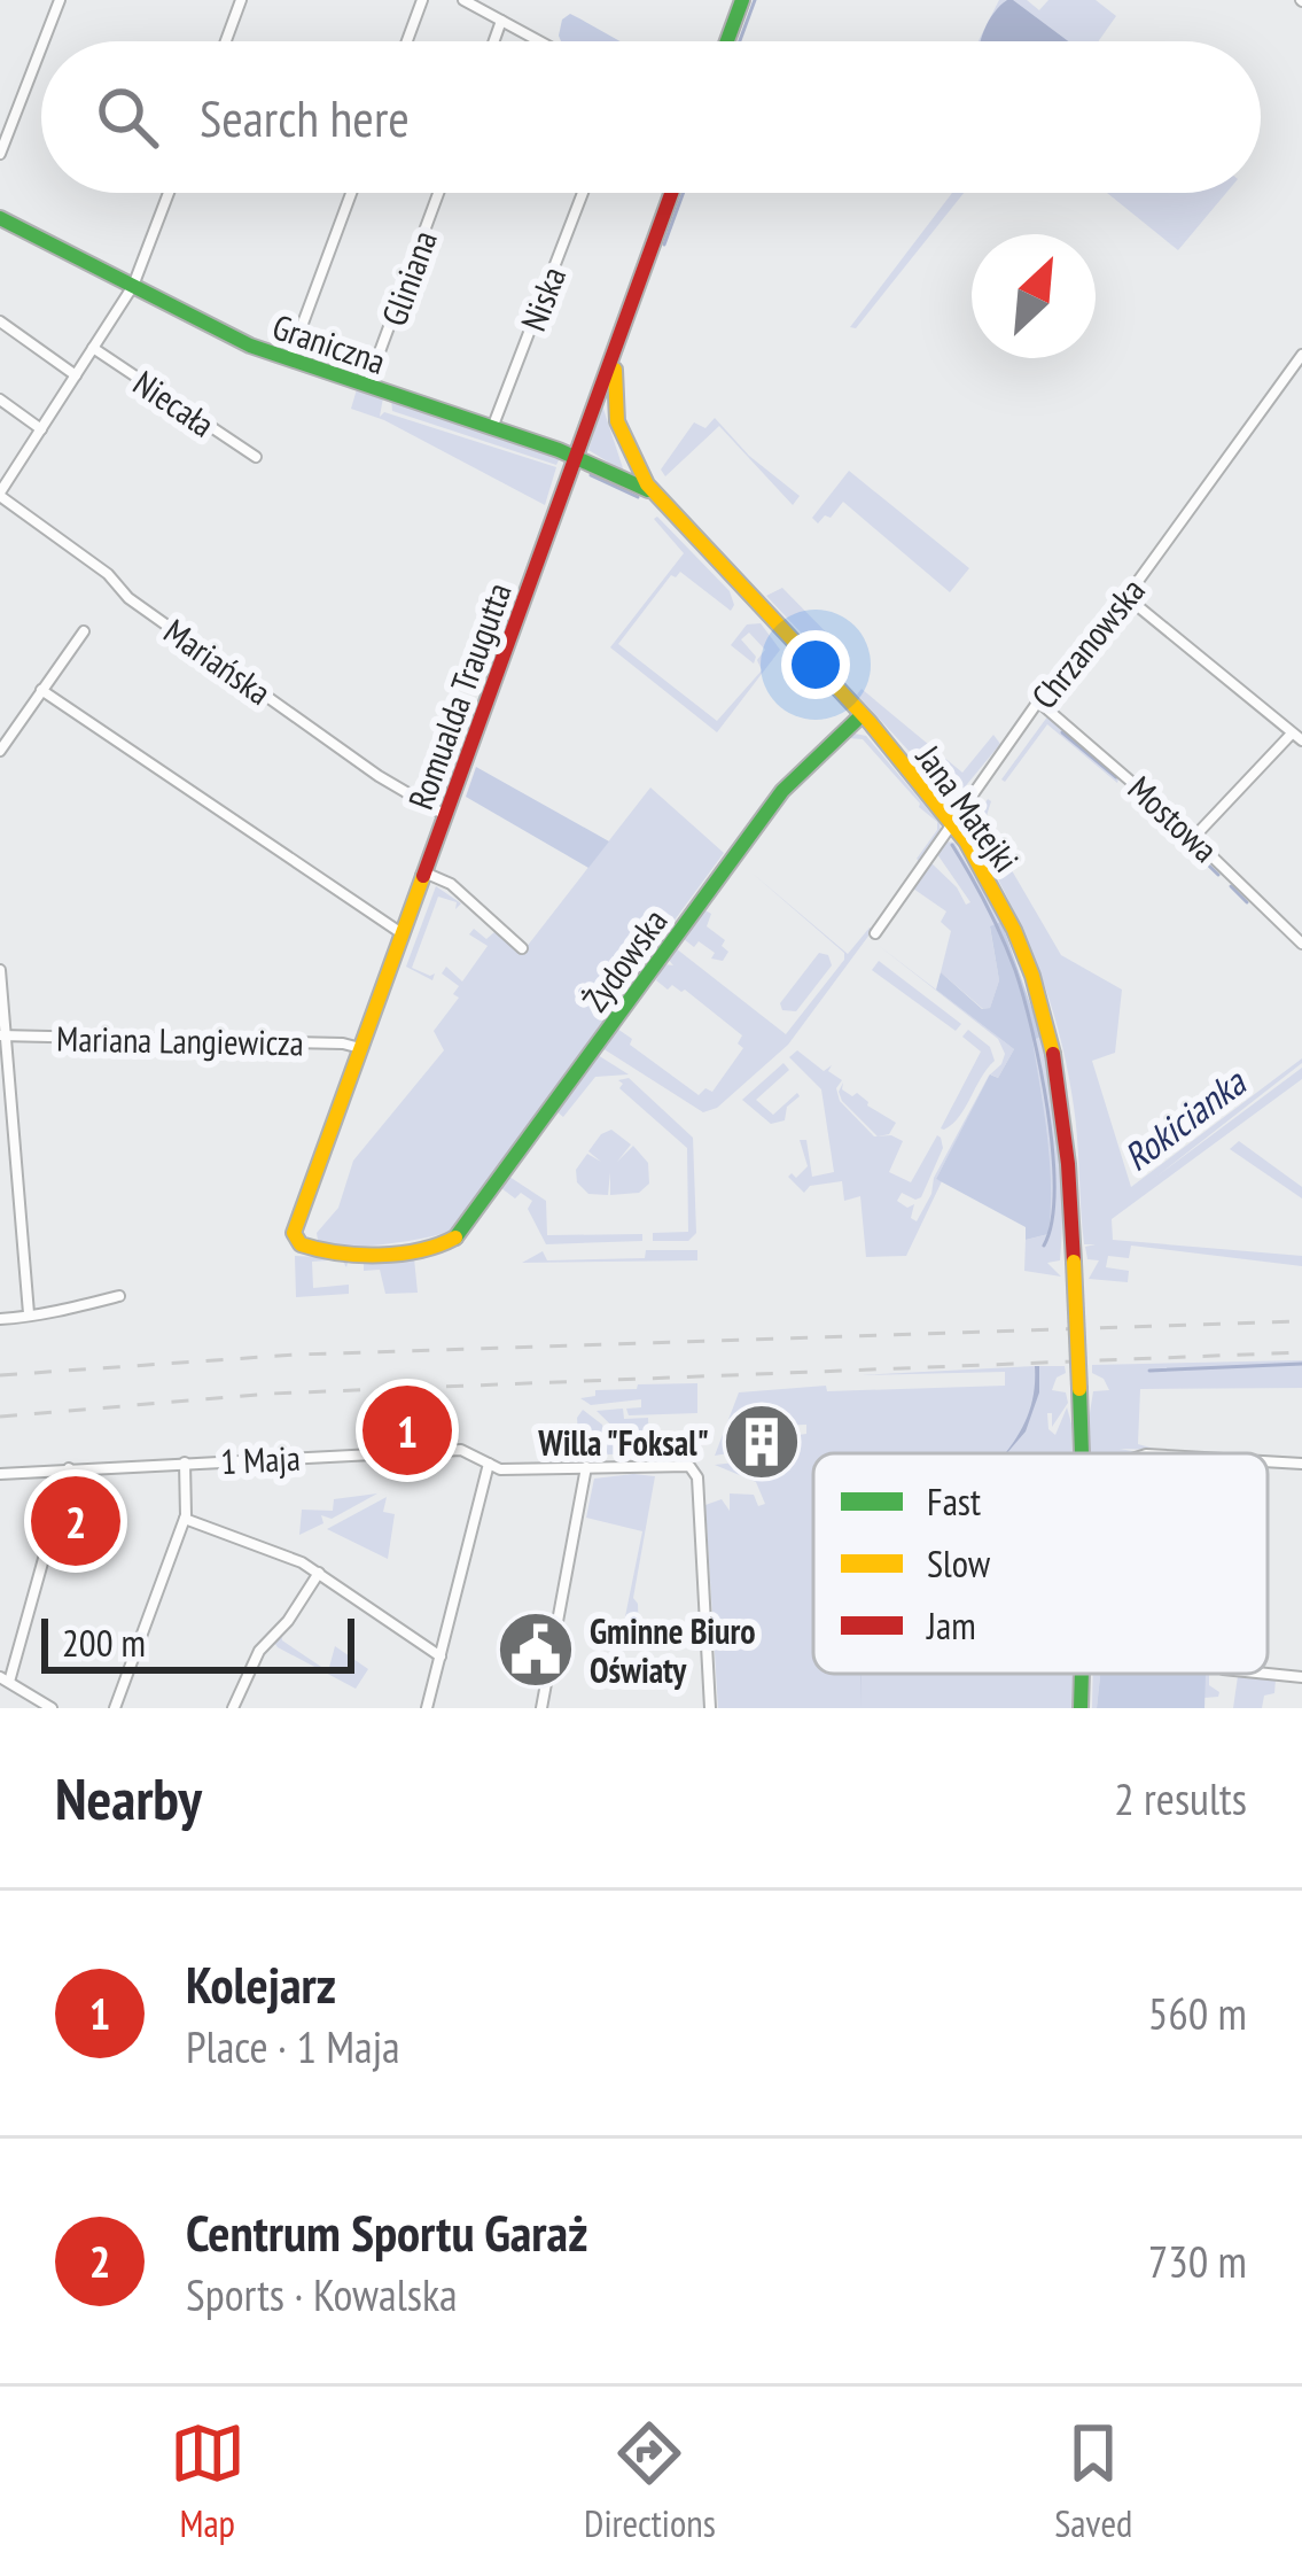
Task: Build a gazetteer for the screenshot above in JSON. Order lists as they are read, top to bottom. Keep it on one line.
{"streets":{"street":["Gliniana","Niska","Graniczna","Niecała","Chrzanowska","Mariańska","Romualda Traugutta","Jana Matejki","Mostowa","Żydowska","Mariana Langiewicza","1 Maja"]},"crossings":[["Gliniana","Graniczna"],["Niska","Graniczna"],["Graniczna","Romualda Traugutta"],["Graniczna","Jana Matejki"],["Chrzanowska","Jana Matejki"],["Chrzanowska","Mostowa"],["Mariańska","Romualda Traugutta"],["Romualda Traugutta","Jana Matejki"],["Romualda Traugutta","Żydowska"],["Romualda Traugutta","Mariana Langiewicza"],["Jana Matejki","Żydowska"]],"water":["Rokicianka"],"places":{"building":["Willa \"Foksal\""],"public building":["Gminne Biuro Oświaty"]},"legend":["Fast","Slow","Jam"],"scale_bar":"200 m","north":"top right","page":{"search":"Search here","pins":["1","2"],"scale":"200 m","heading":["Nearby","2 results"],"list":[{"mark":"1","name":"Kolejarz","note":"Place · 1 Maja","value":"560 m"},{"mark":"2","name":"Centrum Sportu Garaż","note":"Sports · Kowalska","value":"730 m"}],"nav":["Map","Directions","Saved"]}}
